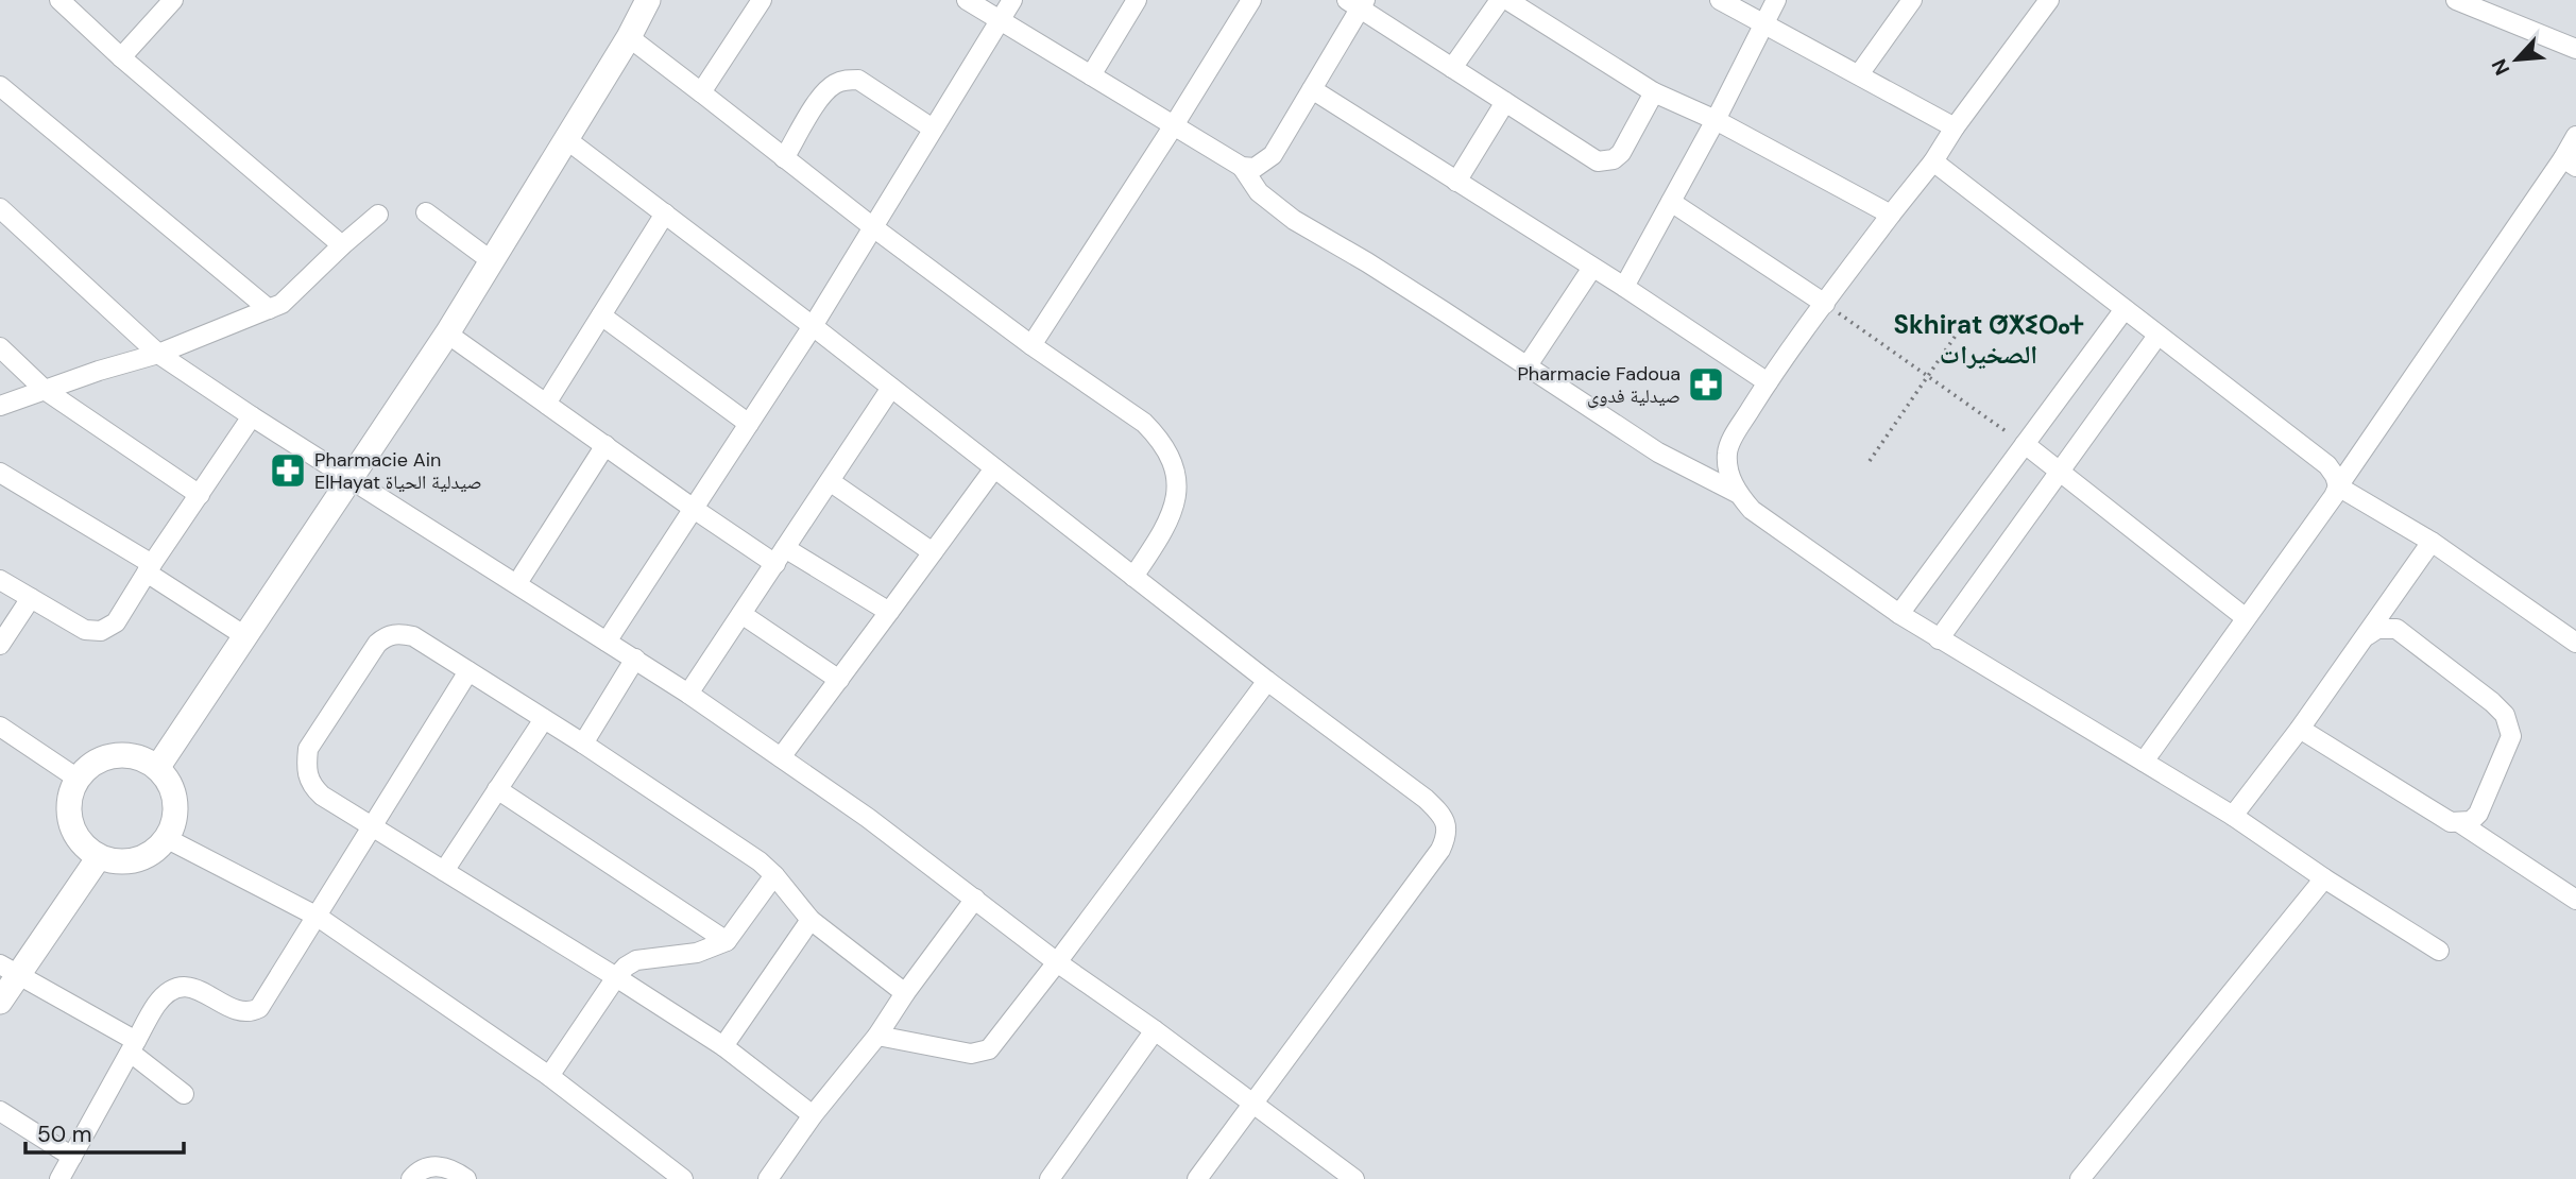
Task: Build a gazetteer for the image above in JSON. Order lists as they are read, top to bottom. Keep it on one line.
{"districts":["Skhirat ⵚⵅⵉⵔⴰⵜ الصخيرات"],"places":{"pharmacy":["Pharmacie Fadoua صيدلية فدوى","Pharmacie Ain ElHayat صيدلية الحياة"]},"scale_bar":"50 m","north":"bottom left"}
